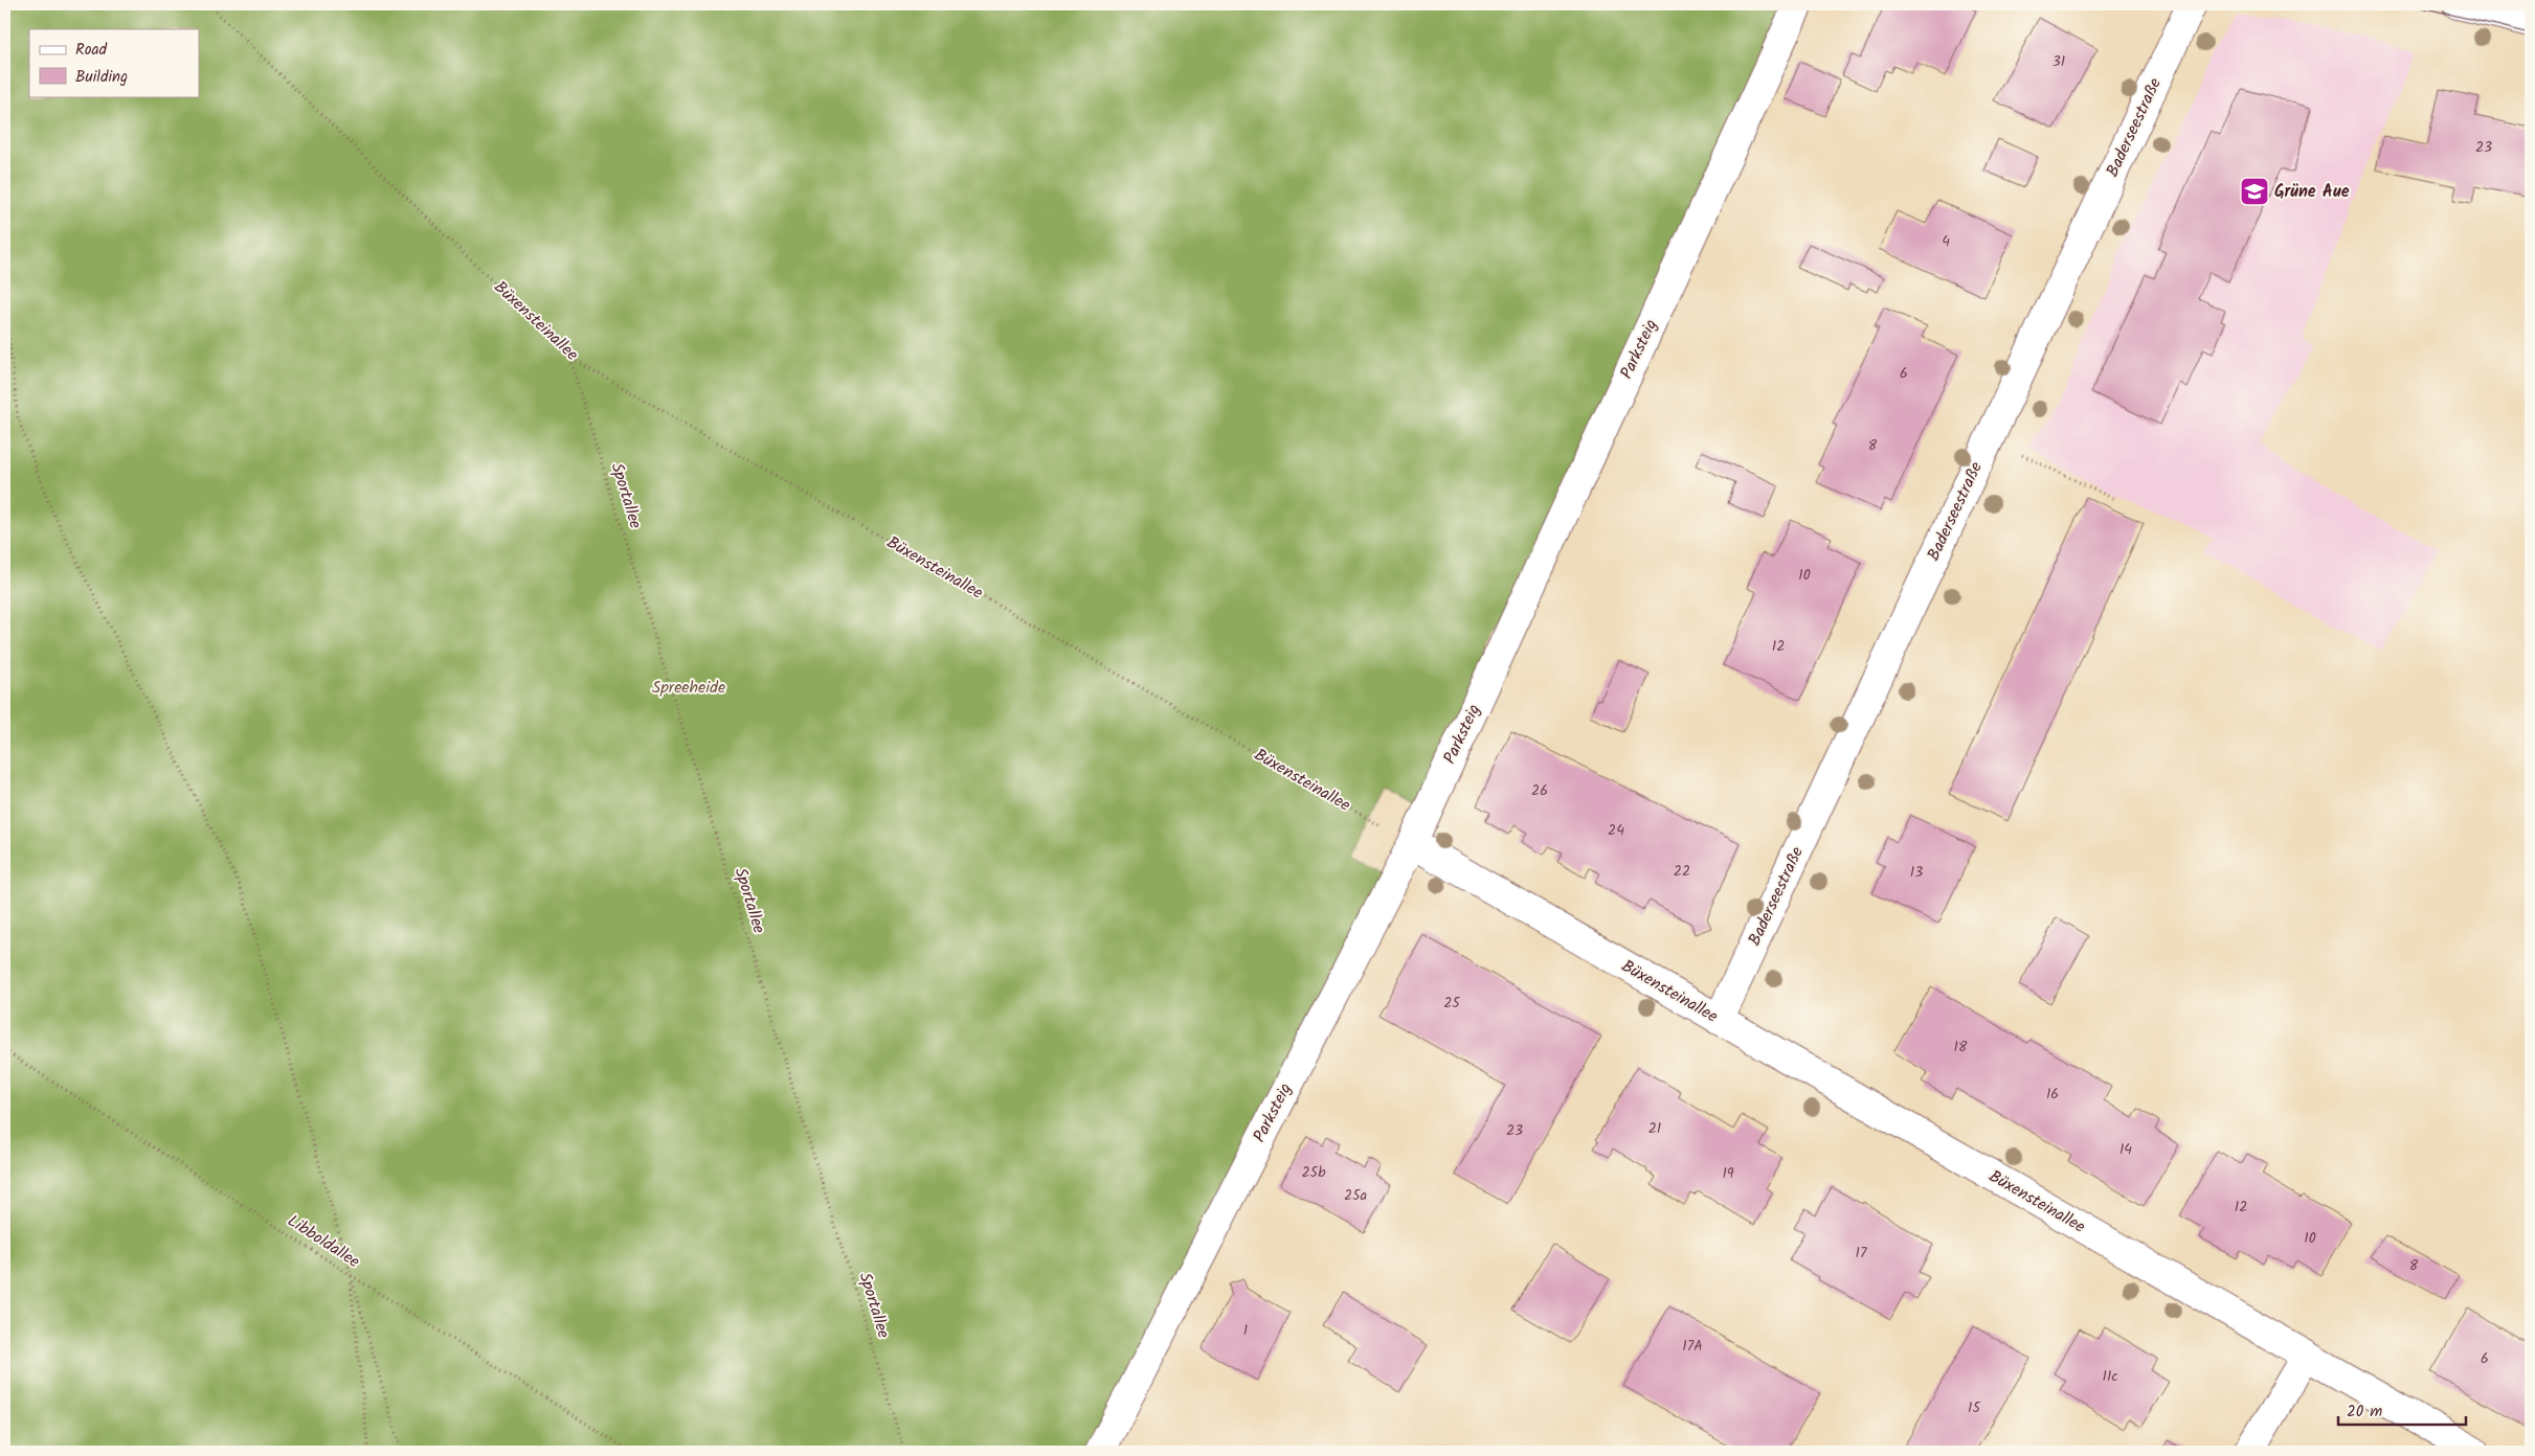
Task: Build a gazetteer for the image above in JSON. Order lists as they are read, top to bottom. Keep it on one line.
{"streets":{"street":["Baderseestraße","Büxensteinallee","Parksteig"],"path":["Sportallee","Libboldallee"]},"crossings":[["Baderseestraße","Büxensteinallee"],["Büxensteinallee","Parksteig"],["Büxensteinallee","Sportallee"]],"parks":["Spreeheide"],"places":{"school or university":["Grüne Aue"]},"house_numbers":["31","23","4","6","8","10","12","26","24","22","13","25","18","16","21","23","14","25b","19","25a","12","10","17","8","1","17A","6","11c","15"],"legend":["Road","Building"],"scale_bar":"20 m"}
